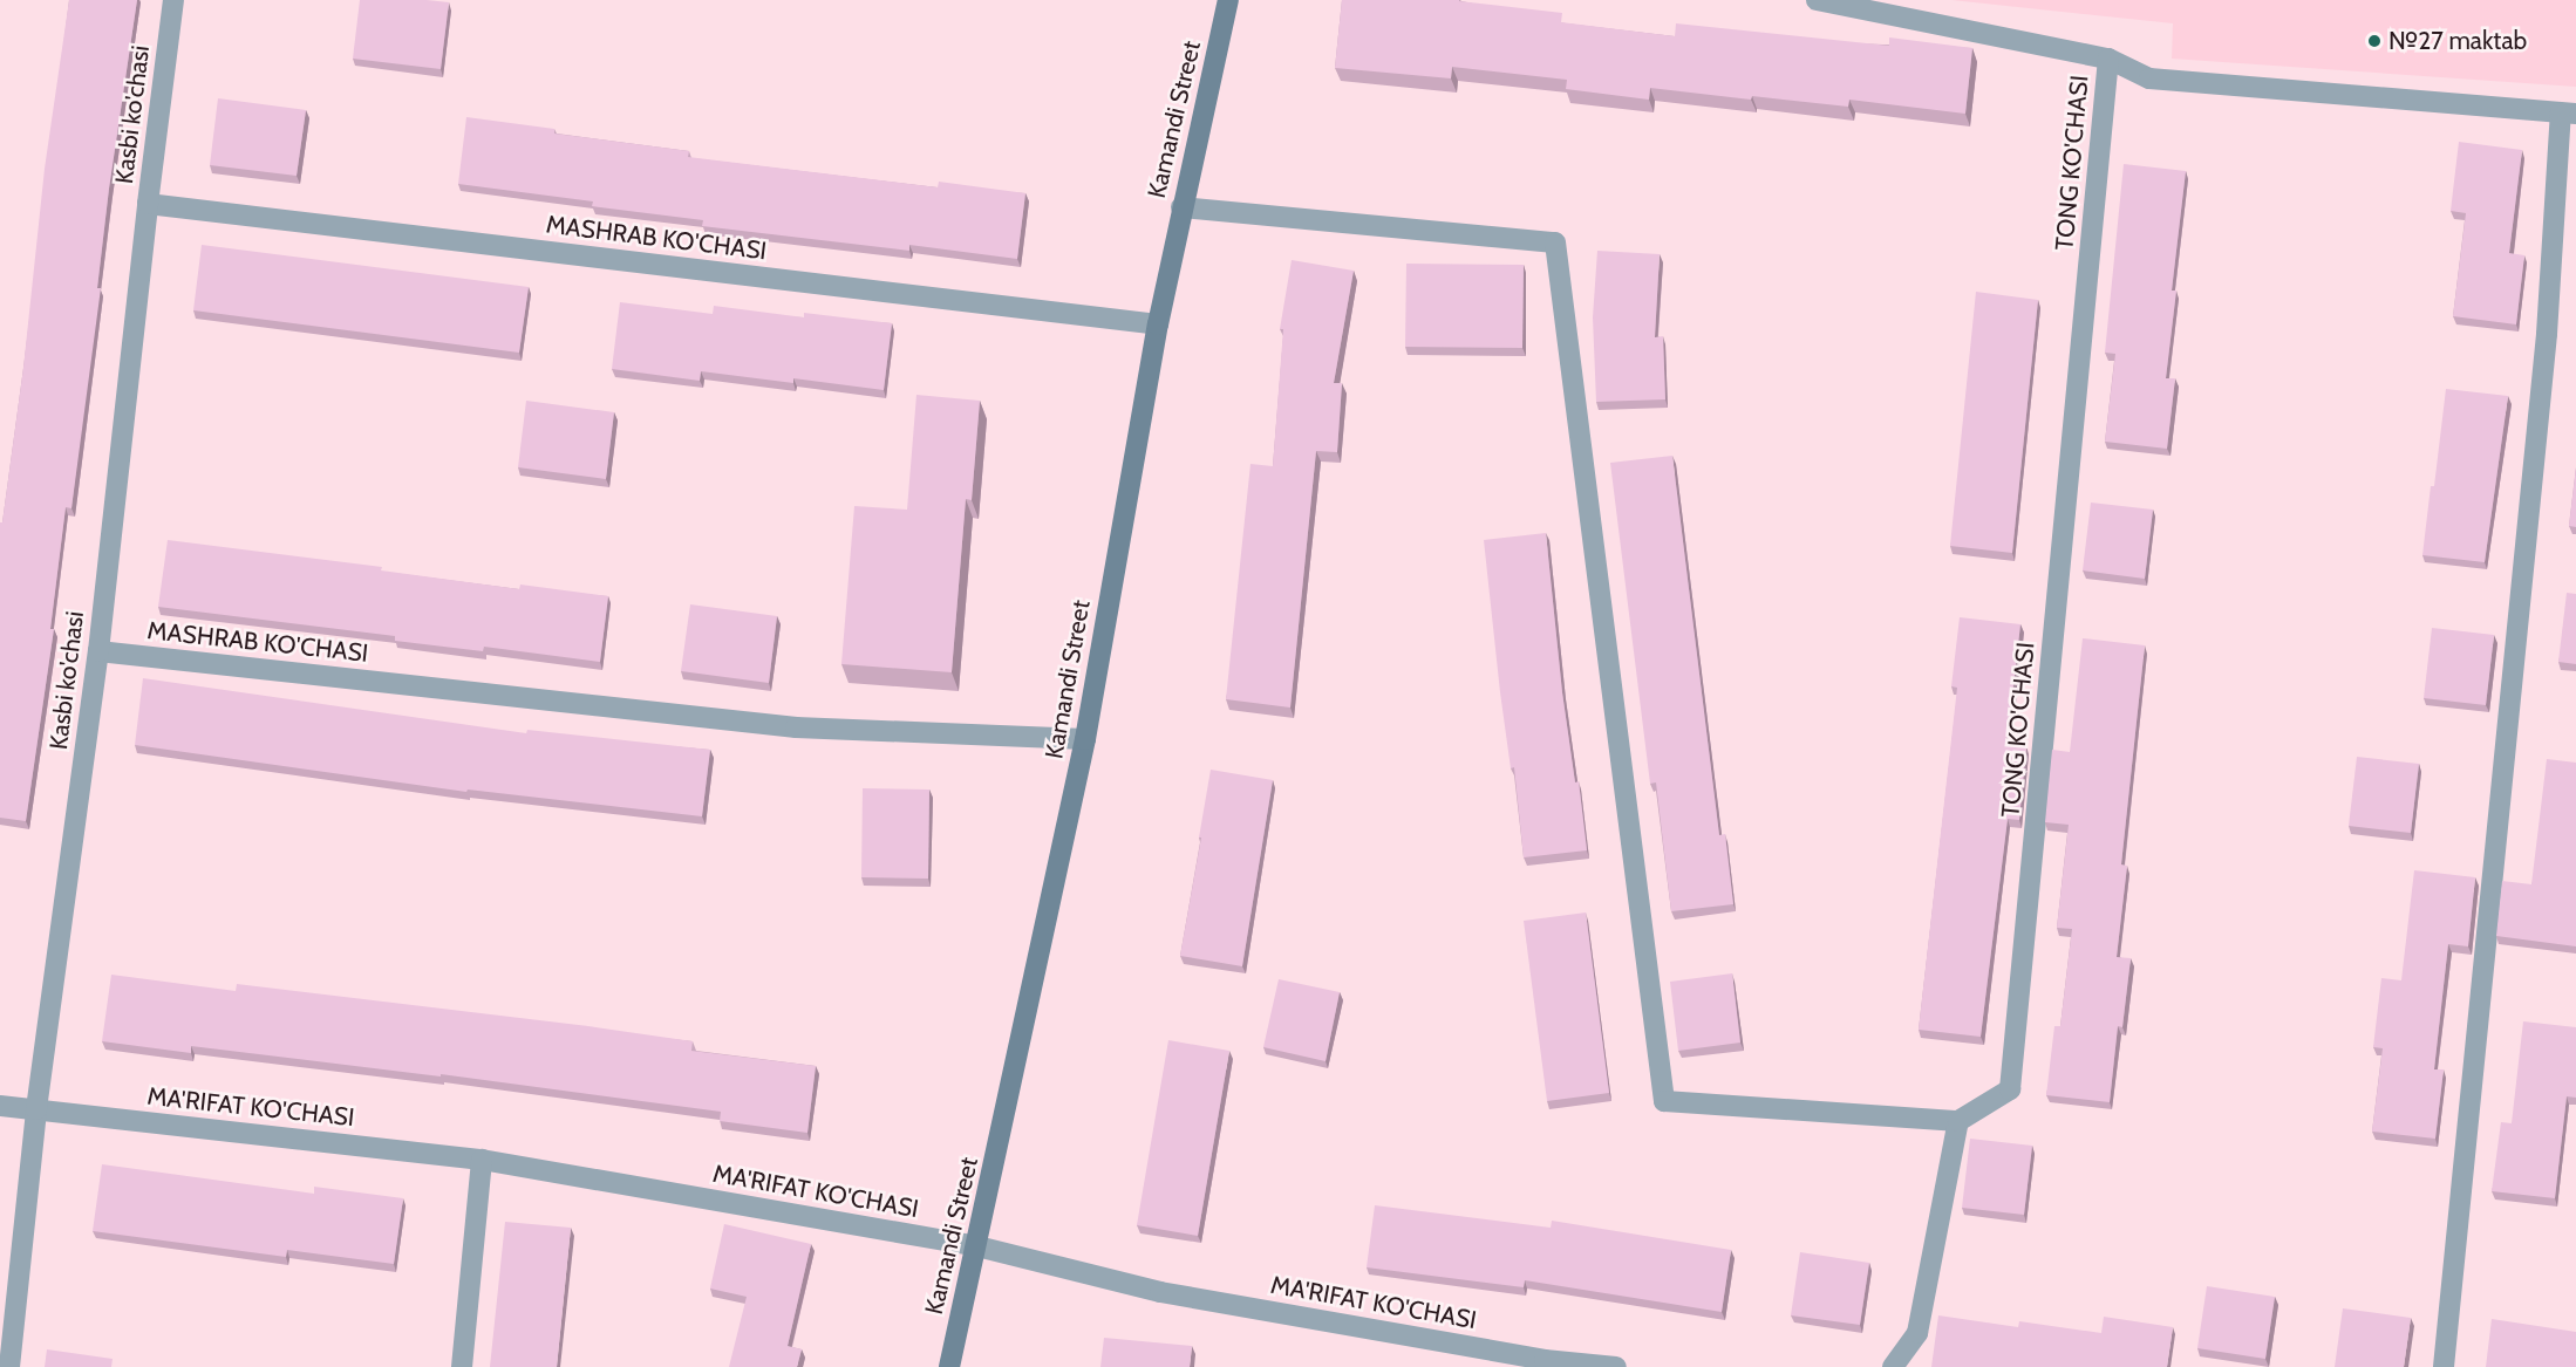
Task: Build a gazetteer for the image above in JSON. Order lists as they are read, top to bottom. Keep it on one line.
{"streets":{"main road":["Kamandi Street"],"street":["Kasbi ko'chasi","TONG KO'CHASI","MASHRAB KO'CHASI","MA'RIFAT KO'CHASI"]},"crossings":[["Kasbi ko'chasi","MASHRAB KO'CHASI"],["Kasbi ko'chasi","MA'RIFAT KO'CHASI"],["Kamandi Street","MASHRAB KO'CHASI"],["Kamandi Street","MA'RIFAT KO'CHASI"]],"places":["№27 maktab"]}
